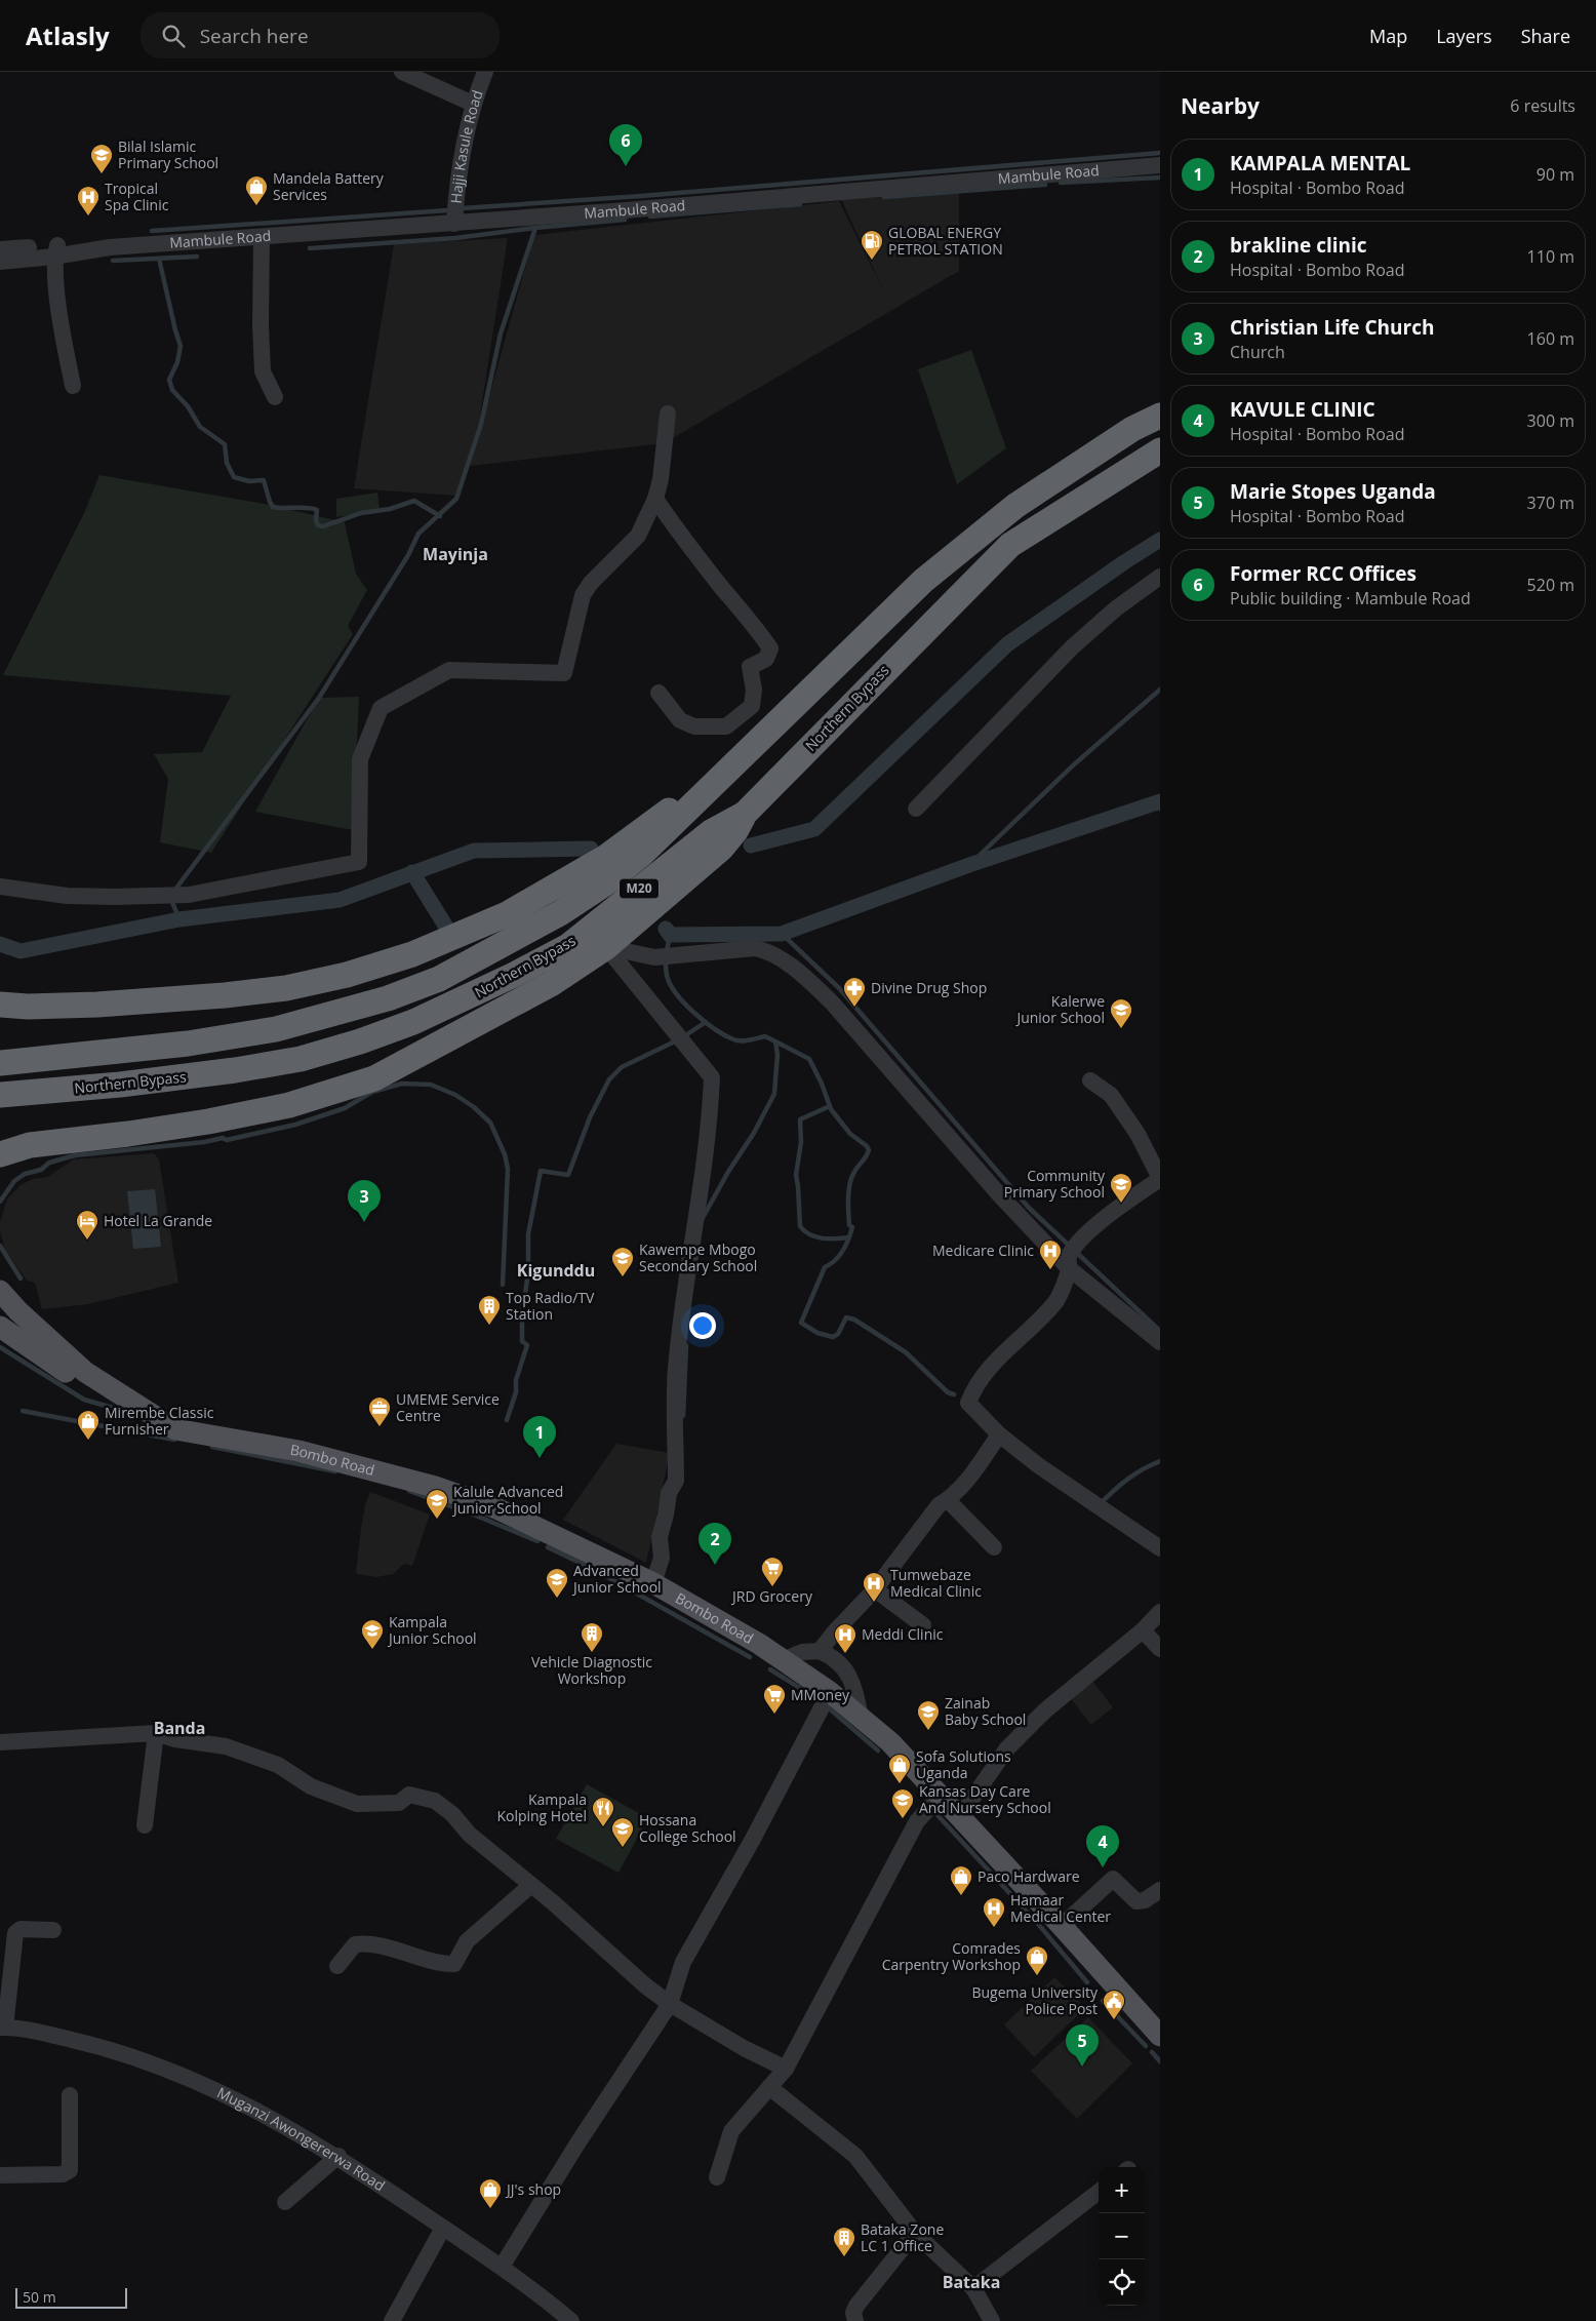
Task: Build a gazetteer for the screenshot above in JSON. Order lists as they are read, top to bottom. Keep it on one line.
{"streets":{"highway":["Northern Bypass","M20"],"main road":["Bombo Road"],"street":["Hajji Kasule Road","Mambule Road","Muganzi Awongererwa Road"]},"crossings":[["Hajji Kasule Road","Mambule Road"]],"districts":["Mayinja","Kigunddu","Banda","Bataka"],"places":{"school or university":["Bilal Islamic Primary School","Kalerwe Junior School","Community Primary School","Kawempe Mbogo Secondary School","Kalule Advanced Junior School","Advanced Junior School","Kampala Junior School","Zainab Baby School","Kansas Day Care And Nursery School","Hossana College School"],"shop":["Mandela Battery Services","Mirembe Classic Furnisher","Sofa Solutions Uganda","Paco Hardware","Comrades Carpentry Workshop","JJ's shop"],"hospital":["Tropical Spa Clinic","Medicare Clinic","Tumwebaze Medical Clinic","Meddi Clinic","Hamaar Medical Center"],"fuel station":["GLOBAL ENERGY PETROL STATION"],"pharmacy":["Divine Drug Shop"],"hotel":["Hotel La Grande"],"building":["Top Radio/TV Station","Vehicle Diagnostic Workshop","Bataka Zone LC 1 Office"],"office":["UMEME Service Centre"],"supermarket":["JRD Grocery","MMoney"],"restaurant":["Kampala Kolping Hotel"],"public building":["Bugema University Police Post"]},"scale_bar":"50 m","page":{"header":"Atlasly","search":"Search here","nav":["Map","Layers","Share"],"heading":["Nearby","6 results"],"pins":["6","3","1","2","4","5"],"list":[{"mark":"1","name":"KAMPALA MENTAL","note":"Hospital · Bombo Road","value":"90 m"},{"mark":"2","name":"brakline clinic","note":"Hospital · Bombo Road","value":"110 m"},{"mark":"3","name":"Christian Life Church","note":"Church","value":"160 m"},{"mark":"4","name":"KAVULE CLINIC","note":"Hospital · Bombo Road","value":"300 m"},{"mark":"5","name":"Marie Stopes Uganda","note":"Hospital · Bombo Road","value":"370 m"},{"mark":"6","name":"Former RCC Offices","note":"Public building · Mambule Road","value":"520 m"}],"map_buttons":["+","−"],"scale":"50 m"}}
